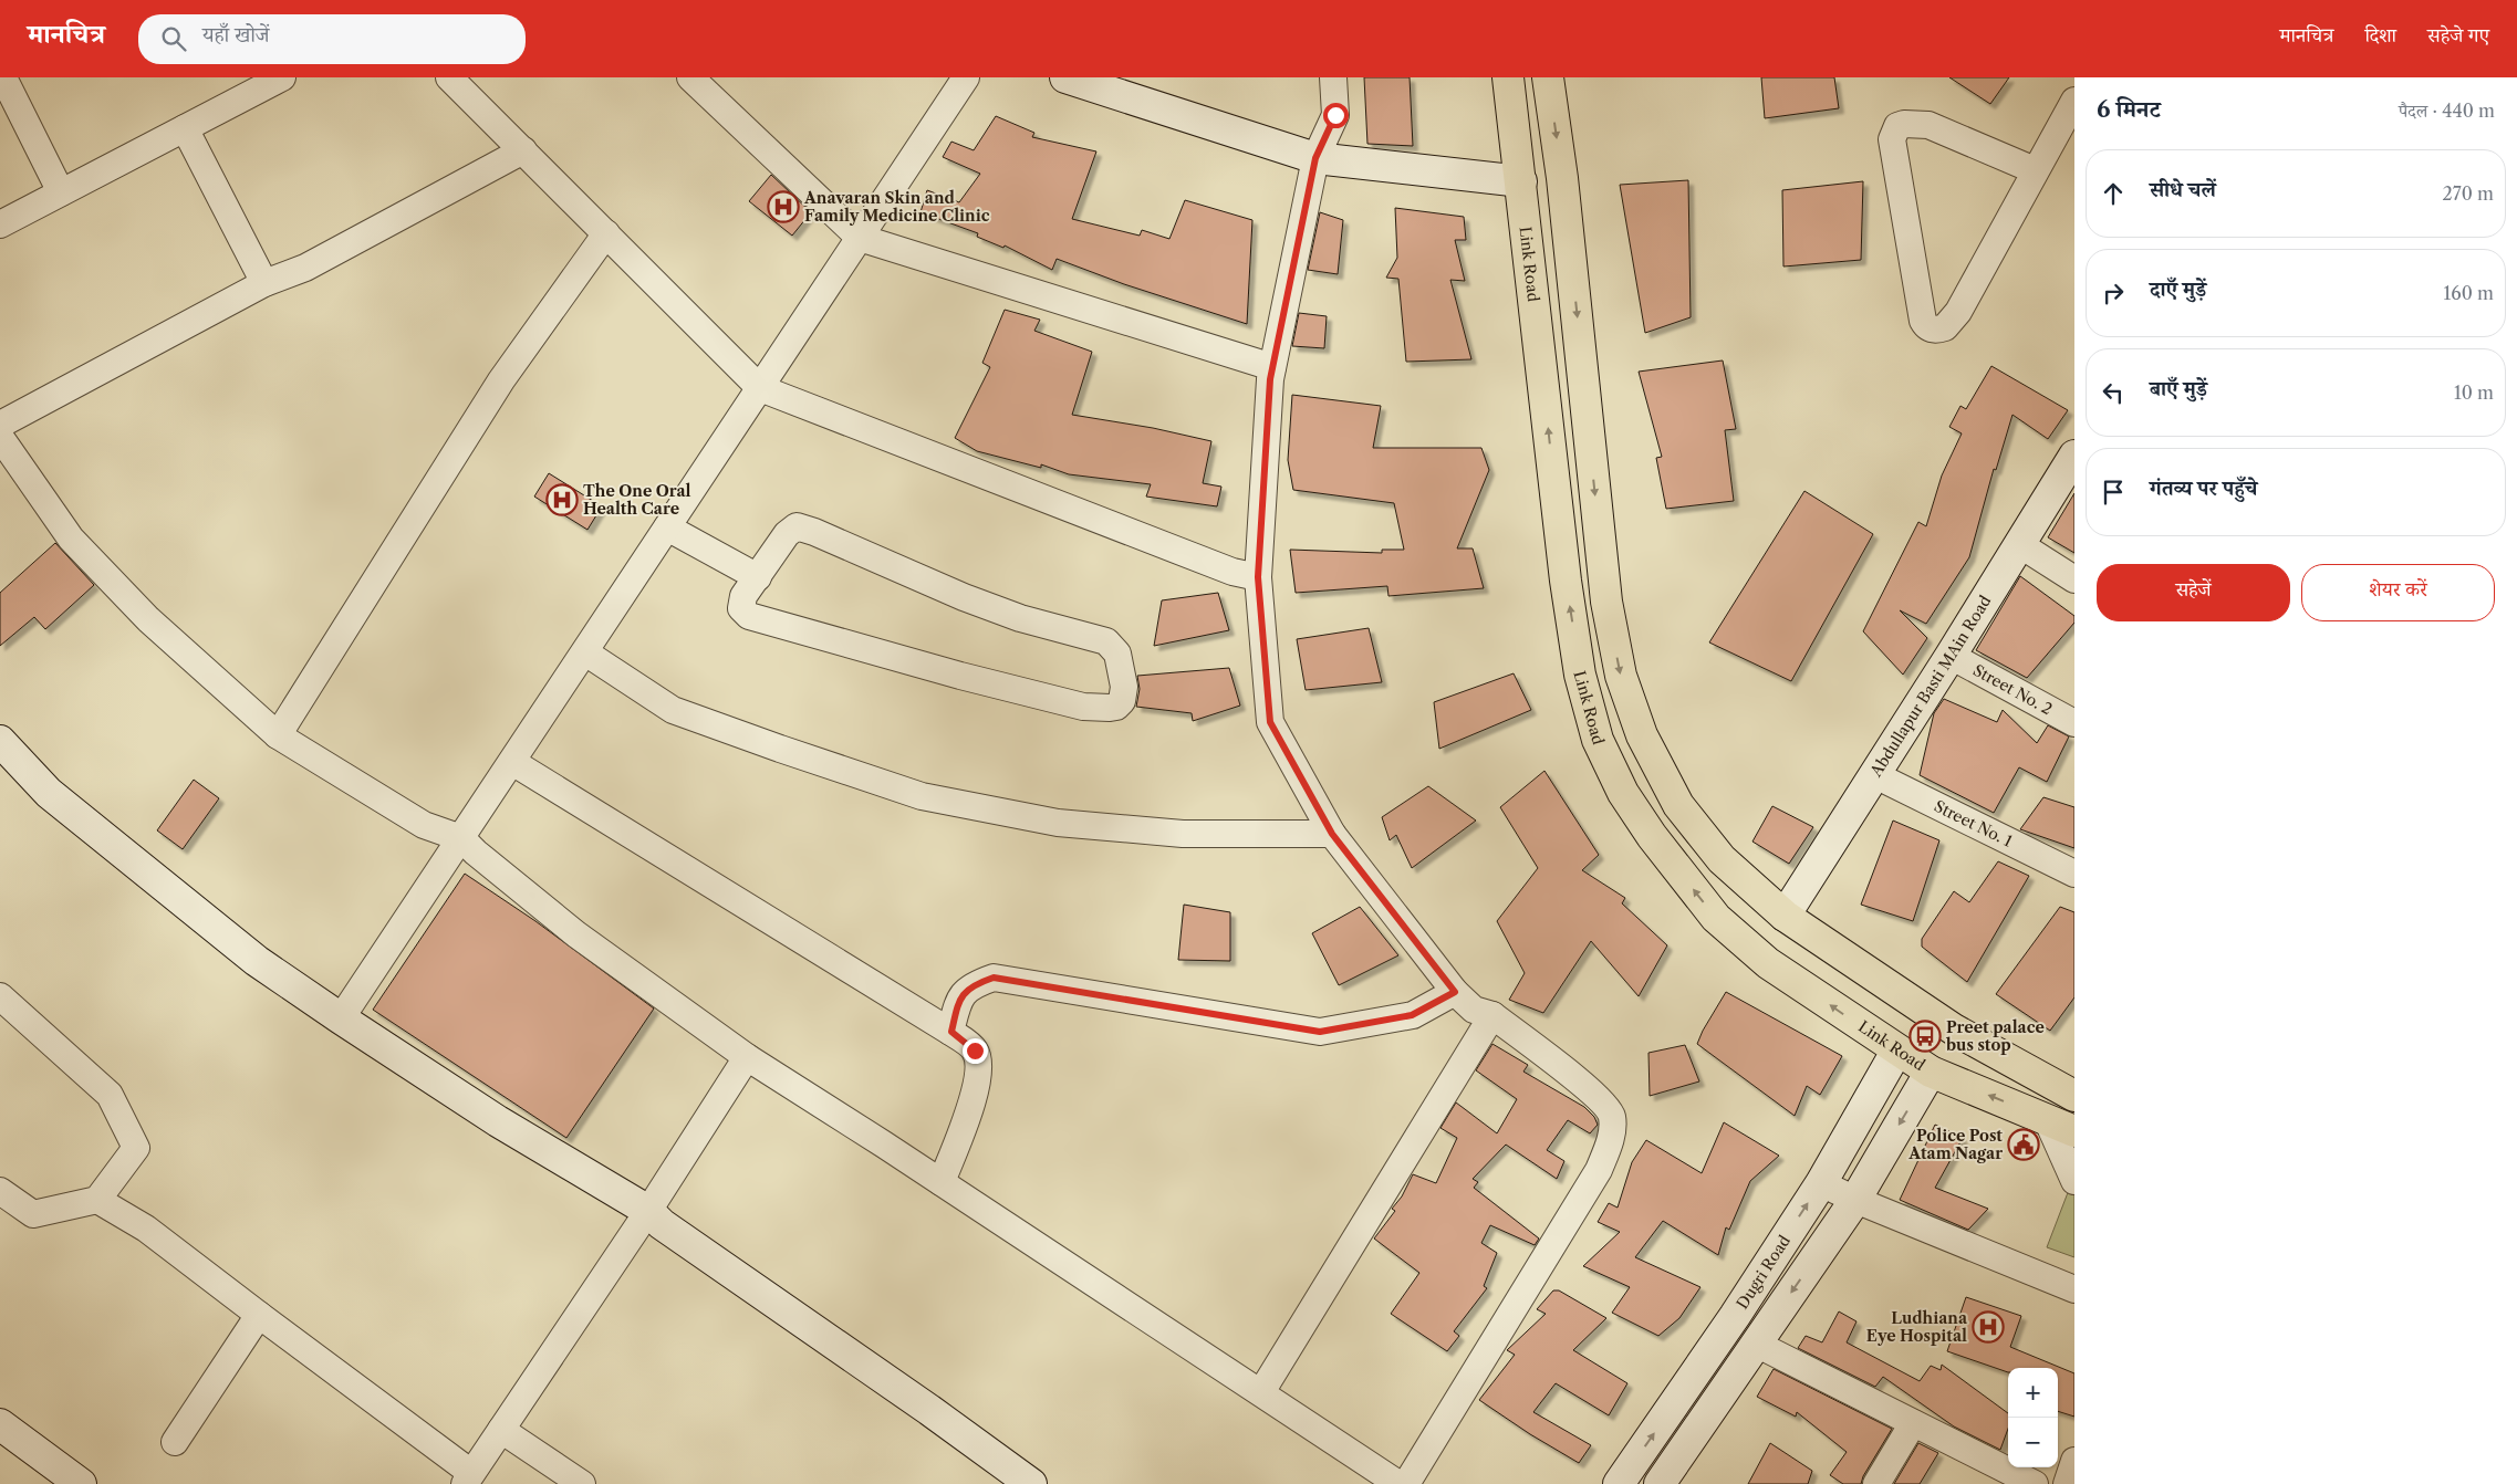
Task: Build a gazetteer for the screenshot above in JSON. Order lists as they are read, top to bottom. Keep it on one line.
{"streets":{"main road":["Link Road"],"street":["Abdullapur Basti MAin Road","Street No. 2","Street No. 1","Dugri Road"]},"crossings":[["Link Road","Dugri Road"],["Abdullapur Basti MAin Road","Street No. 2"],["Abdullapur Basti MAin Road","Street No. 1"]],"places":{"hospital":["Anavaran Skin and Family Medicine Clinic","The One Oral Health Care","Ludhiana Eye Hospital"],"bus stop":["Preet palace bus stop"],"public building":["Police Post Atam Nagar"]},"page":{"header":"मानचित्र","search":"यहाँ खोजें","nav":["मानचित्र","दिशा","सहेजे गए"],"heading":["6 मिनट","पैदल · 440 m"],"list":[["सीधे चलें","270 m"],["दाएँ मुड़ें","160 m"],["बाएँ मुड़ें","10 m"],"गंतव्य पर पहुँचे"],"buttons":["सहेजें","शेयर करें"],"map_buttons":["+","−"]}}
